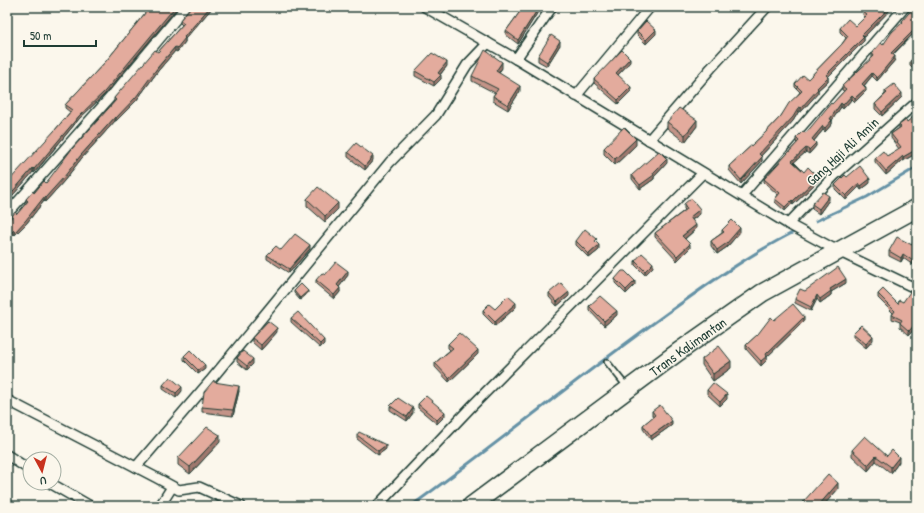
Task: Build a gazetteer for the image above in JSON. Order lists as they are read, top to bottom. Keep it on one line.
{"streets":{"highway":["Trans Kalimantan"],"street":["Gang Haji Ali Amin"]},"scale_bar":"50 m","north":"bottom"}
